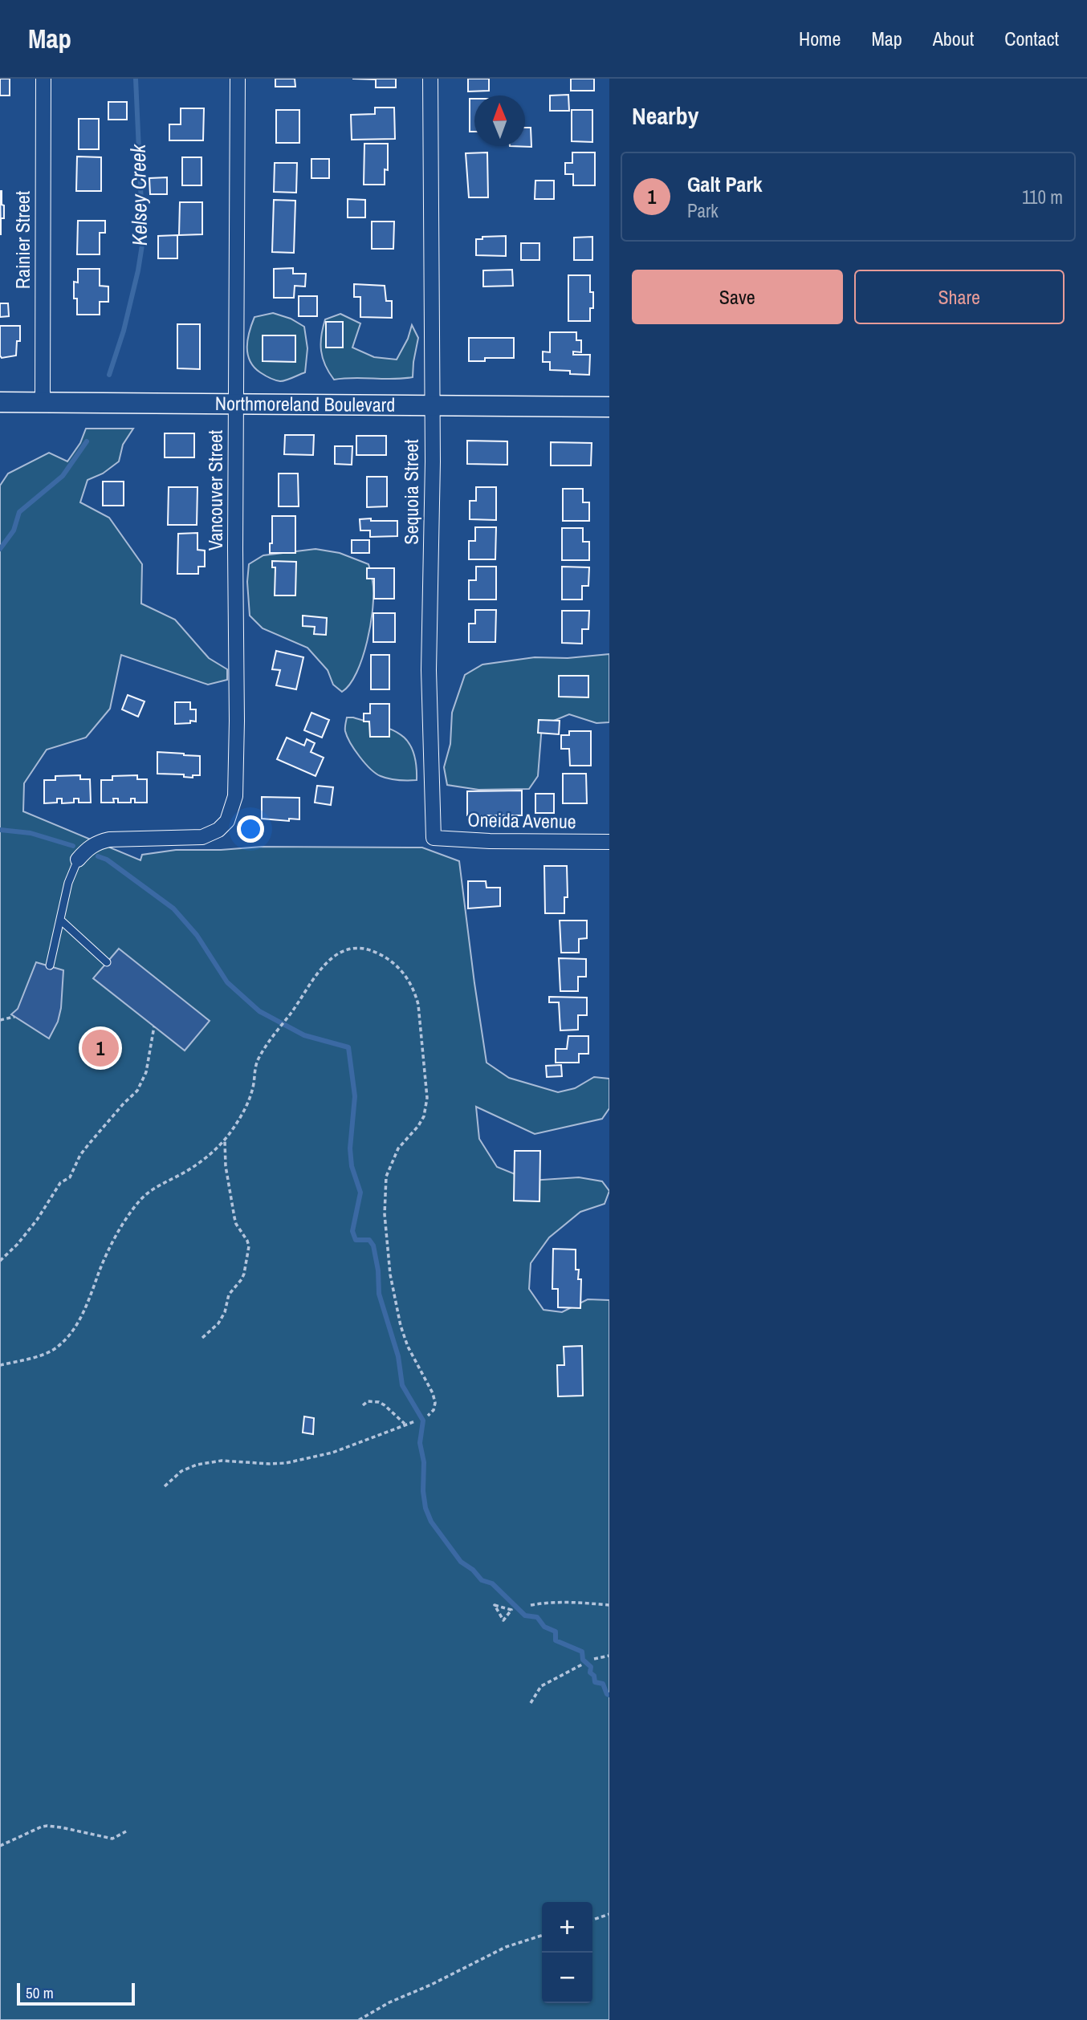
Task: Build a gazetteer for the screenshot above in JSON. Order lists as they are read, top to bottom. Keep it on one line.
{"streets":{"street":["Rainier Street","Northmoreland Boulevard","Vancouver Street","Sequoia Street","Oneida Avenue"]},"crossings":[["Rainier Street","Northmoreland Boulevard"],["Northmoreland Boulevard","Vancouver Street"],["Northmoreland Boulevard","Sequoia Street"],["Sequoia Street","Oneida Avenue"]],"water":["Kelsey Creek"],"scale_bar":"50 m","north":"top","page":{"header":"Map","nav":["Home","Map","About","Contact"],"heading":"Nearby","list":[{"mark":"1","name":"Galt Park","note":"Park","value":"110 m"}],"buttons":["Save","Share"],"pins":"1","map_buttons":["+","−"],"scale":"50 m"}}
